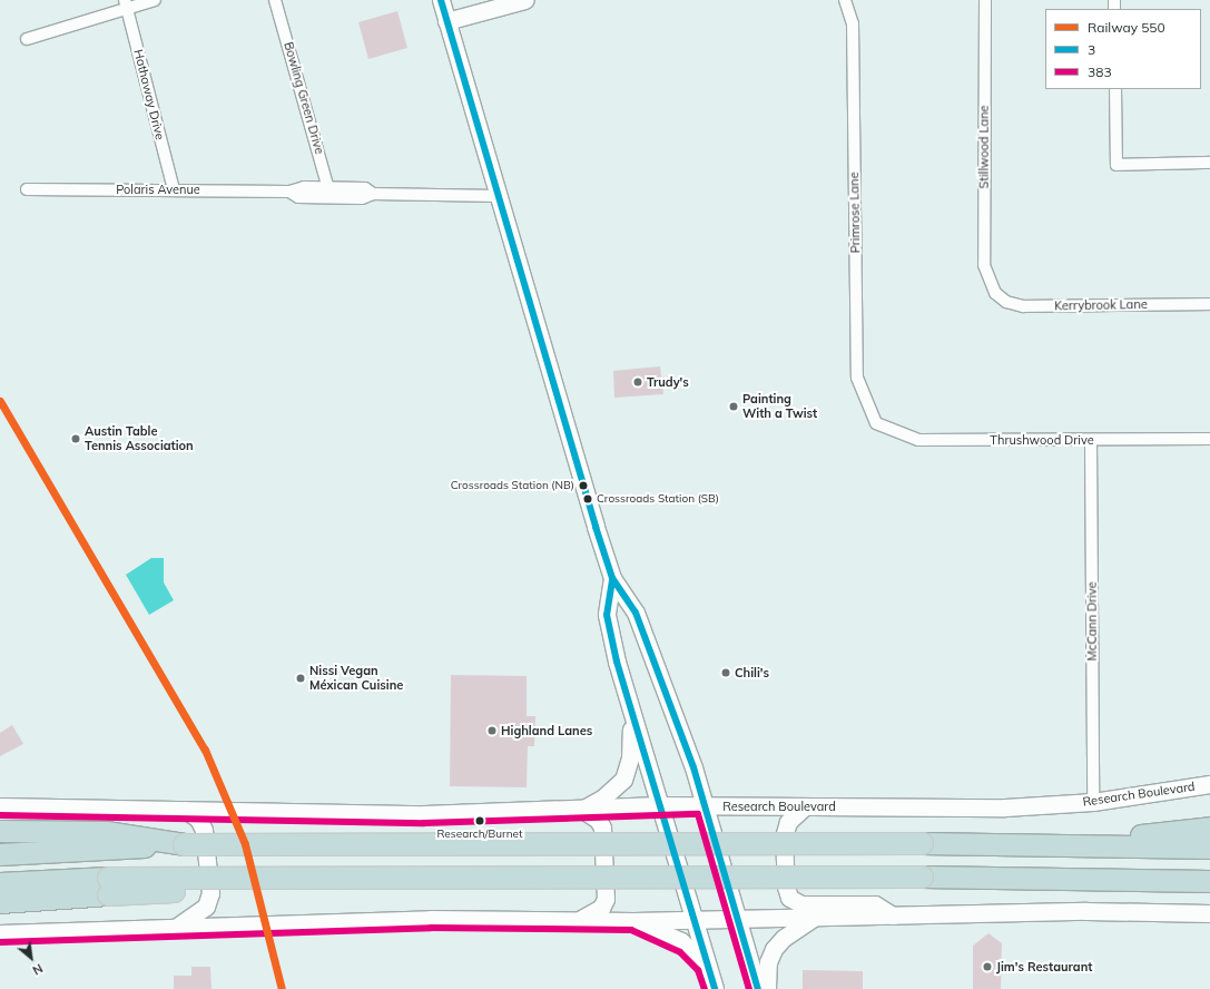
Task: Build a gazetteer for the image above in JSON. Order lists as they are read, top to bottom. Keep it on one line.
{"streets":{"main road":["Research Boulevard"],"street":["Hathaway Drive","Bowling Green Drive","Stillwood Lane","Polaris Avenue","Primrose Lane","Kerrybrook Lane","Thrushwood Drive","McCann Drive"]},"crossings":[["Hathaway Drive","Polaris Avenue"],["Bowling Green Drive","Polaris Avenue"],["Stillwood Lane","Kerrybrook Lane"],["Primrose Lane","Thrushwood Drive"],["Thrushwood Drive","McCann Drive"],["McCann Drive","Research Boulevard"]],"places":["Trudy's","Painting With a Twist","Austin Table Tennis Association","Crossroads Station (NB)","Crossroads Station (SB)","Chili's","Nissi Vegan Méxican Cuisine","Highland Lanes","Research/Burnet","Jim's Restaurant"],"lines":["transit line 3","rail line 550","transit line 383"],"legend":["Railway 550","3","383"],"north":"bottom right"}
